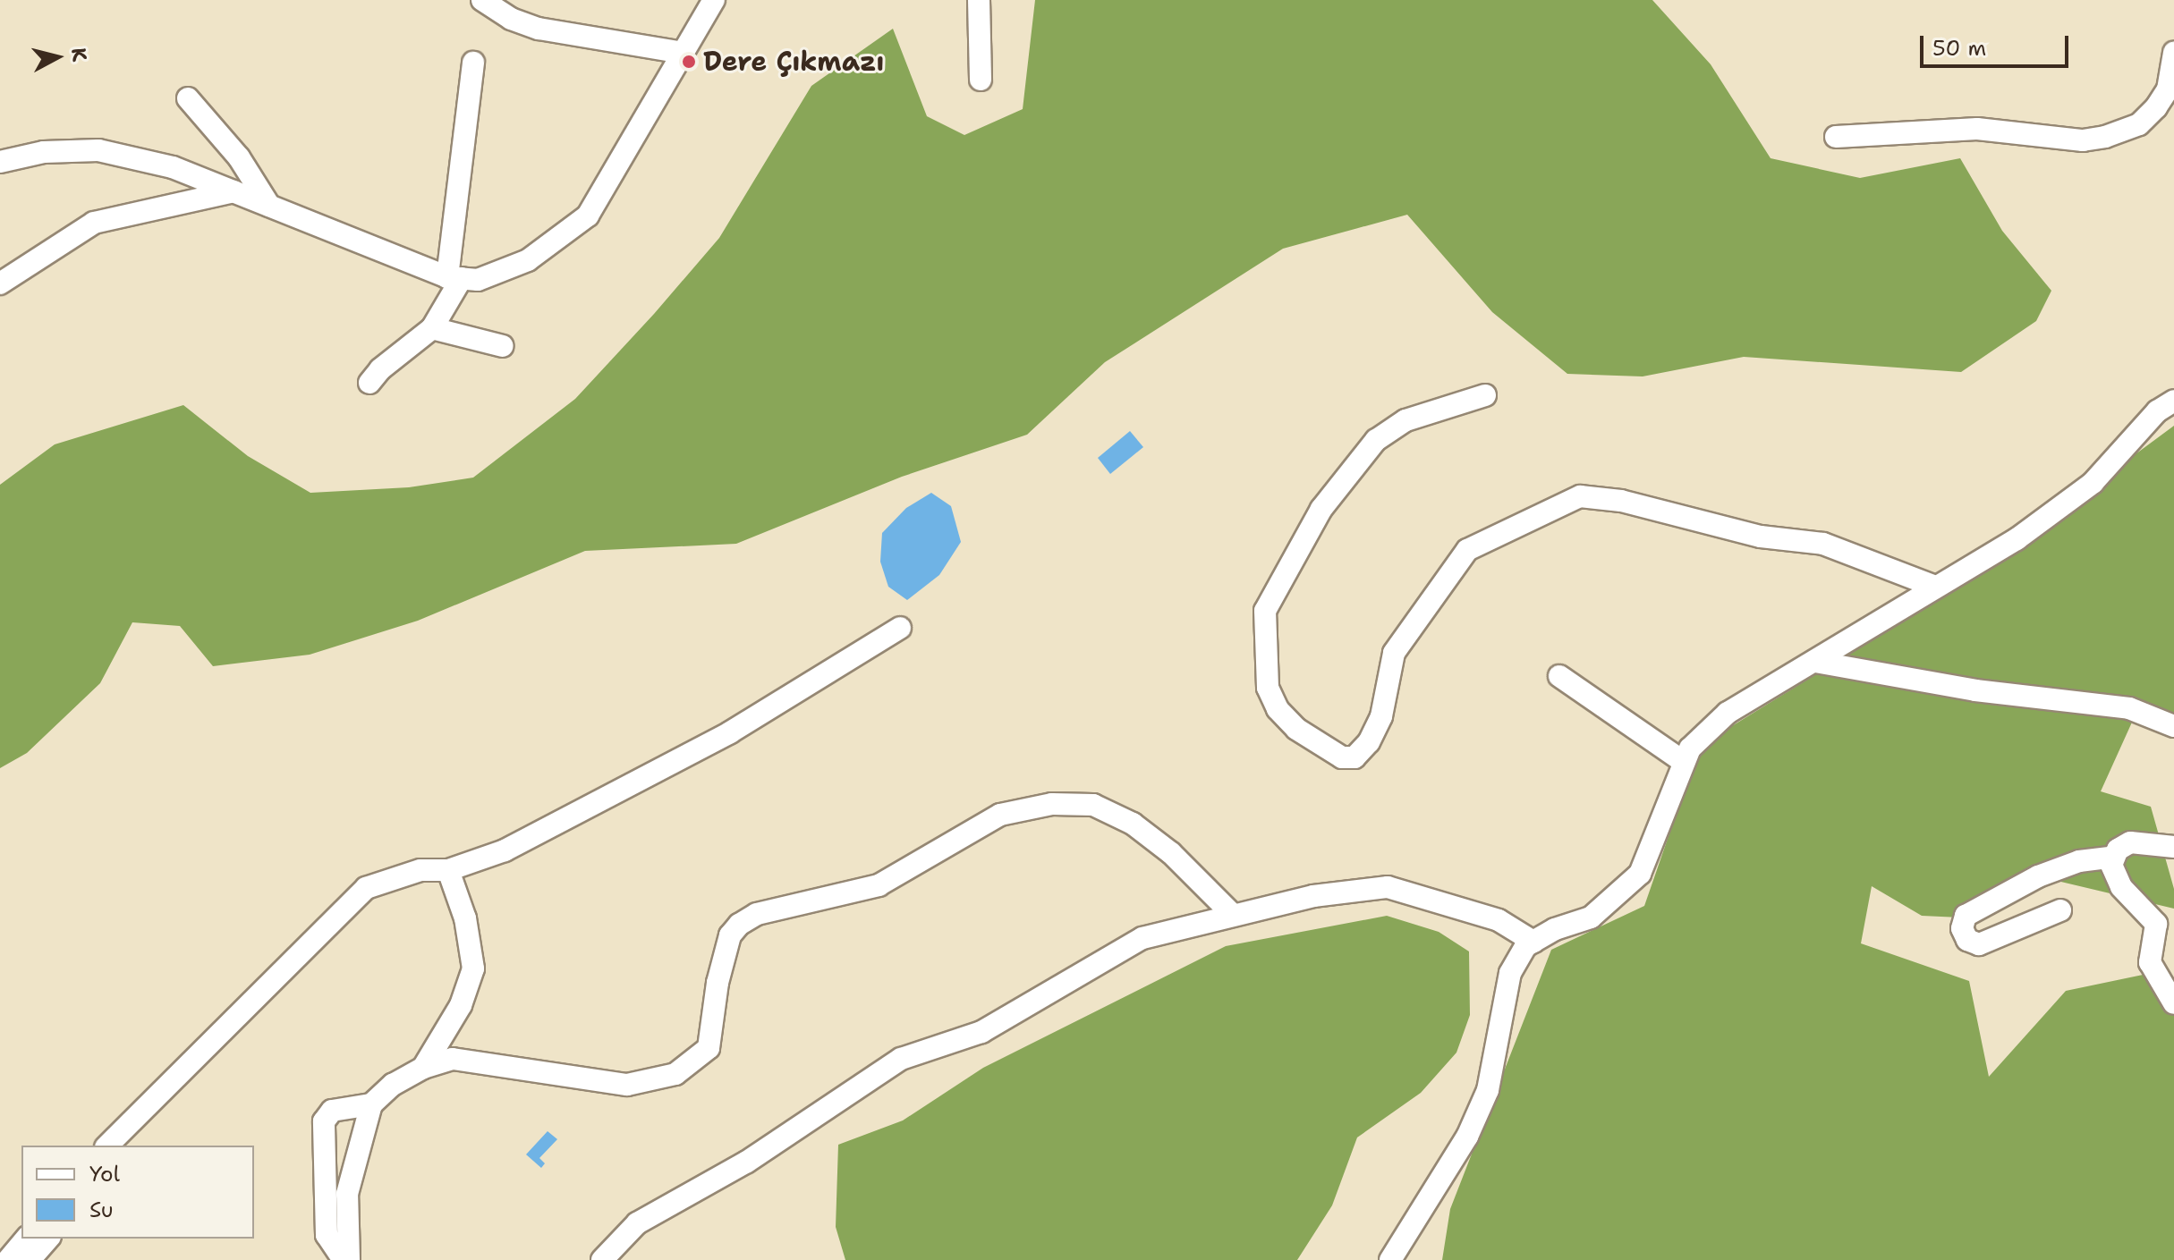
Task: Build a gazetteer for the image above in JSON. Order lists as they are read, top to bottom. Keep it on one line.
{"places":["Dere Çıkmazı"],"legend":["Yol","Su"],"scale_bar":"50 m","north":"right"}
